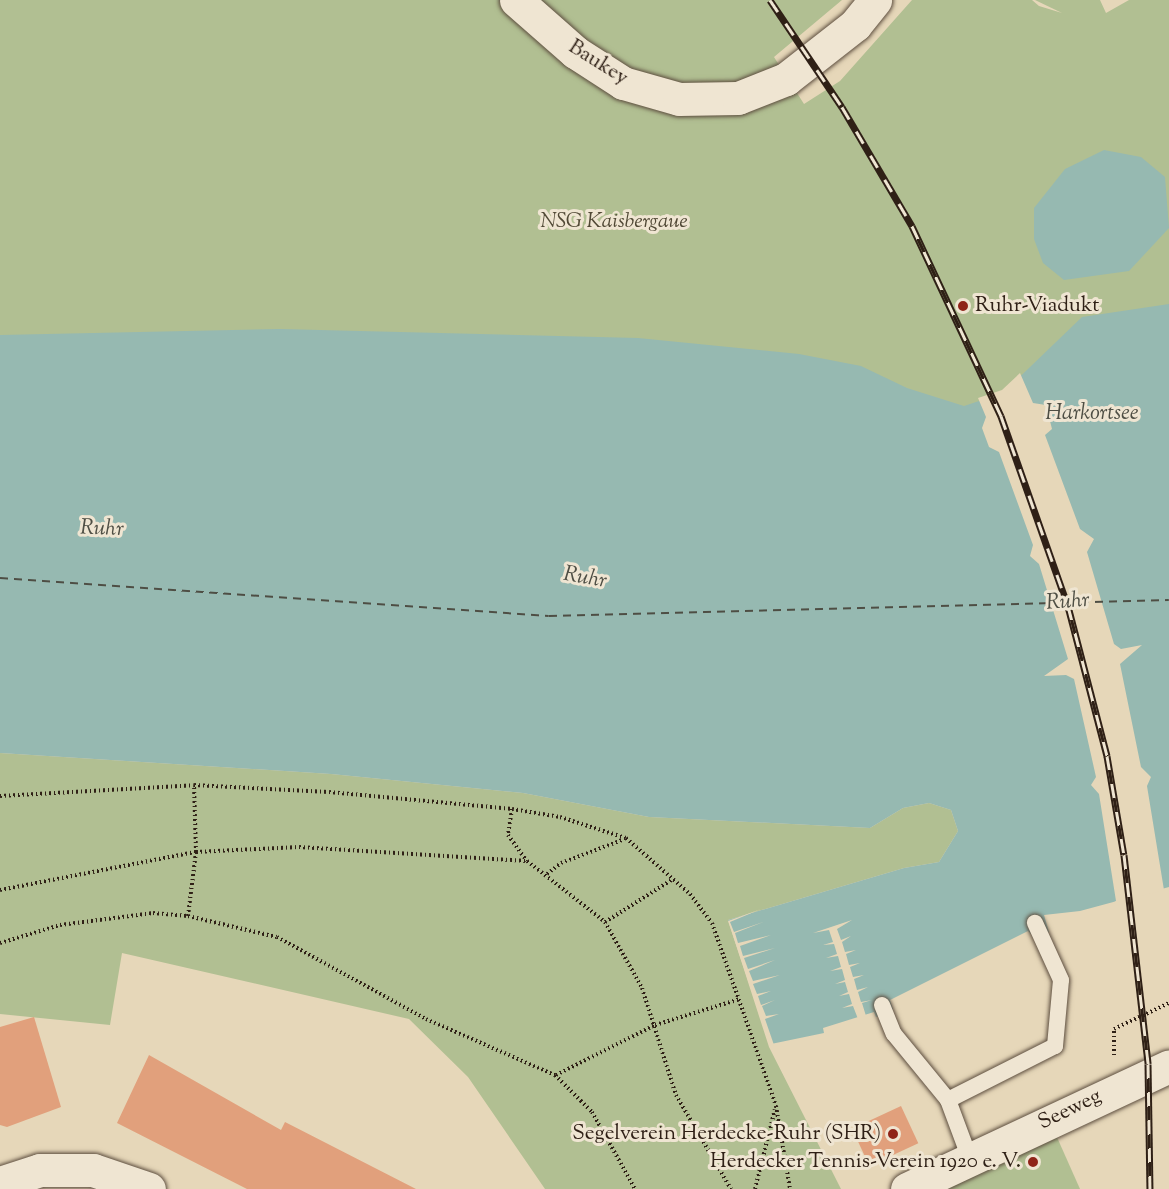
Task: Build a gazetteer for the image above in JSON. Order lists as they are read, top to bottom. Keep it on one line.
{"streets":{"street":["Baukey","Seeweg"]},"water":["Harkortsee","Ruhr"],"parks":["NSG Kaisbergaue"],"places":["Ruhr-Viadukt","Segelverein Herdecke-Ruhr (SHR)","Herdecker Tennis-Verein 1920 e. V."]}
